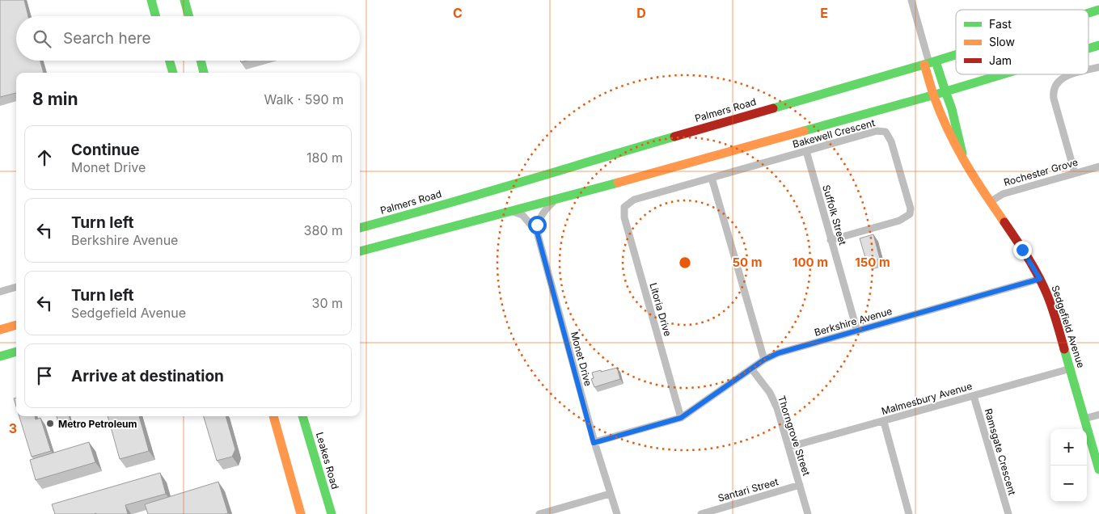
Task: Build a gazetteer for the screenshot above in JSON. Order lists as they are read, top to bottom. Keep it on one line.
{"streets":{"main road":["Palmers Road","Sedgefield Avenue","Leakes Road"],"street":["Bakewell Crescent","Rochester Grove","Suffolk Street","Litoria Drive","Berkshire Avenue","Monet Drive","Malmesbury Avenue","Thorngrove Street","Ramsgate Crescent","Santari Street"]},"crossings":[["Palmers Road","Sedgefield Avenue"],["Bakewell Crescent","Suffolk Street"],["Bakewell Crescent","Litoria Drive"],["Rochester Grove","Sedgefield Avenue"],["Suffolk Street","Berkshire Avenue"],["Litoria Drive","Berkshire Avenue"],["Berkshire Avenue","Sedgefield Avenue"],["Berkshire Avenue","Monet Drive"],["Berkshire Avenue","Thorngrove Street"],["Sedgefield Avenue","Malmesbury Avenue"],["Malmesbury Avenue","Thorngrove Street"],["Malmesbury Avenue","Ramsgate Crescent"],["Thorngrove Street","Santari Street"]],"places":["Metro Petroleum"],"legend":["Fast","Slow","Jam"],"page":{"search":"Search here","heading":["8 min","Walk · 590 m"],"list":[["Continue","Monet Drive","180 m"],["Turn left","Berkshire Avenue","380 m"],["Turn left","Sedgefield Avenue","30 m"],"Arrive at destination"],"map_buttons":["+","−"]},"grid":{"columns":["C","D","E"],"rows":["3"]},"rings":["50 m","100 m","150 m"]}
